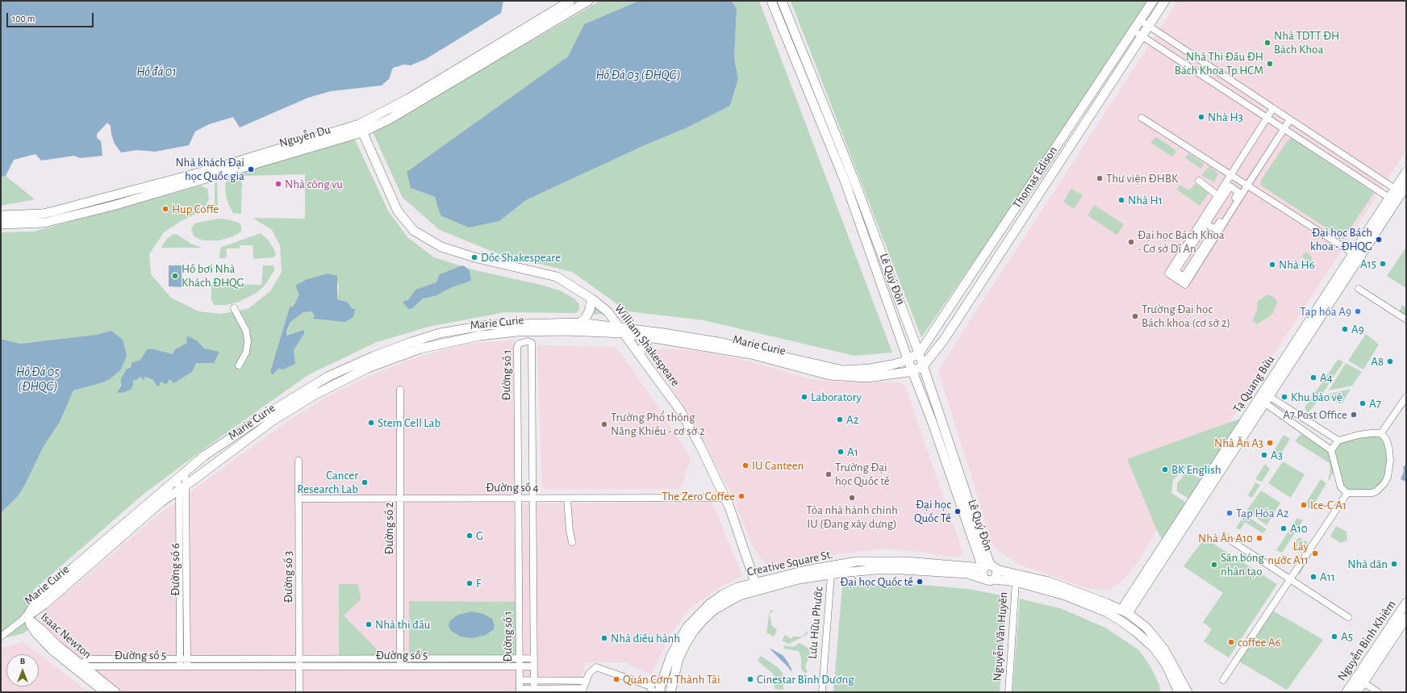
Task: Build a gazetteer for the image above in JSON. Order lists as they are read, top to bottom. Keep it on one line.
{"streets":{"street":["Nguyễn Du","Thomas Edison","Lê Quý Đôn","Marie Curie","William Shakespeare","Đường số 1","Tạ Quang Bửu","Đường số 4","Đường số 2","Creative Square St.","Đường số 6","Đường số 3","Lưu Hữu Phước","Isaac Newton","Nguyễn Văn Huyên","Nguyễn Bỉnh Khiêm","Đường số 5"]},"crossings":[["Nguyễn Du","William Shakespeare"],["Thomas Edison","Lê Quý Đôn"],["Thomas Edison","Marie Curie"],["Lê Quý Đôn","Marie Curie"],["Lê Quý Đôn","Creative Square St."],["Marie Curie","William Shakespeare"],["Marie Curie","Đường số 6"],["Marie Curie","Isaac Newton"],["William Shakespeare","Đường số 4"],["William Shakespeare","Creative Square St."],["Đường số 1","Đường số 4"],["Đường số 1","Đường số 5"],["Tạ Quang Bửu","Creative Square St."],["Đường số 4","Đường số 2"],["Đường số 4","Đường số 3"],["Đường số 2","Đường số 5"],["Creative Square St.","Lưu Hữu Phước"],["Creative Square St.","Nguyễn Văn Huyên"],["Đường số 6","Đường số 5"],["Đường số 3","Đường số 5"]],"water":["Hồ đá 01","Hồ Đá 03 (ĐHQG)","Hồ Đá 05 (ĐHQG)"],"places":["Nhà TDTT ĐH Bách Khoa","Nhà Thi Đấu ĐH Bách Khoa Tp.HCM","Nhà H3","Nhà khách Đại học Quốc gia","Thư viện ĐHBK","Nhà công vụ","Nhà H1","Hup Coffe","Đại học Bách khoa - ĐHQG","Đại học Bách Khoa - Cơ sở Dĩ An","Dốc Shakespeare","A15","Nhà H6","Hồ bơi Nhà Khách ĐHQG","Tạp hóa A9","Trường Đại học Bách khoa (cơ sở 2)","A9","A8","A4","Laboratory","Khu bảo vệ","A7","A7 Post Office","A2","Stem Cell Lab","Trường Phổ thông Năng Khiếu - cơ sở 2","Nhà Ăn A3","A1","A3","IU Canteen","BK English","Trường Đại học Quốc tế","Cancer Research Lab","The Zero Coffee","Tòa nhà hành chính IU (Đang xây dựng)","Ice-C A1","Đại học Quốc Tế","Tạp Hóa A2","A10","G","Nhà Ăn A10","Lấy nước A11","Nhà dân","Sân bóng nhân tạo","A11","Đại học Quốc tế","F","Nhà thi đấu","A5","Nhà điều hành","coffee A6","Quán Cơm Thành Tài","Cinestar Bình Dương"],"scale_bar":"100 m","north":"top"}
